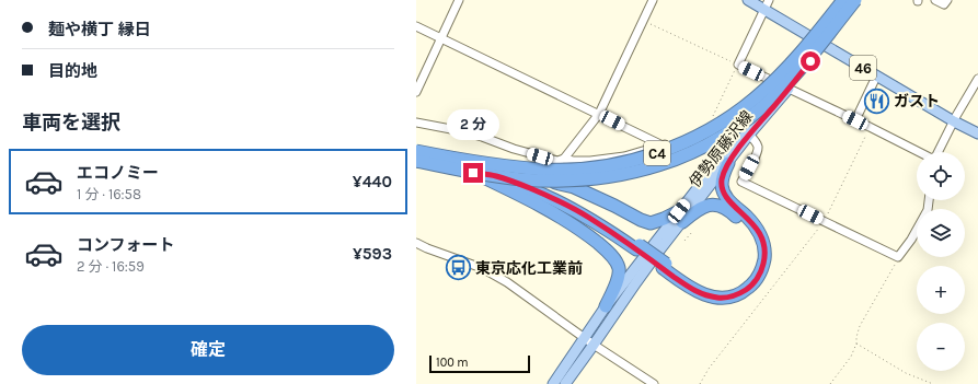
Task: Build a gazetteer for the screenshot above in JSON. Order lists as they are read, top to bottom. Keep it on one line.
{"streets":{"highway":["C4"],"main road":["46","伊勢原藤沢線"]},"crossings":[["46","伊勢原藤沢線"],["伊勢原藤沢線","C4"]],"places":{"restaurant":["ガスト"],"bus stop":["東京応化工業前"]},"scale_bar":"100 m","page":{"banner":["麺や横丁 縁日","目的地"],"heading":"車両を選択","bubble":"2 分","list":[{"name":"エコノミー","note":"1 分 · 16:58","value":"¥440"},{"name":"コンフォート","note":"2 分 · 16:59","value":"¥593"}],"map_buttons":["+","−"],"buttons":"確定","scale":"100 m"}}
